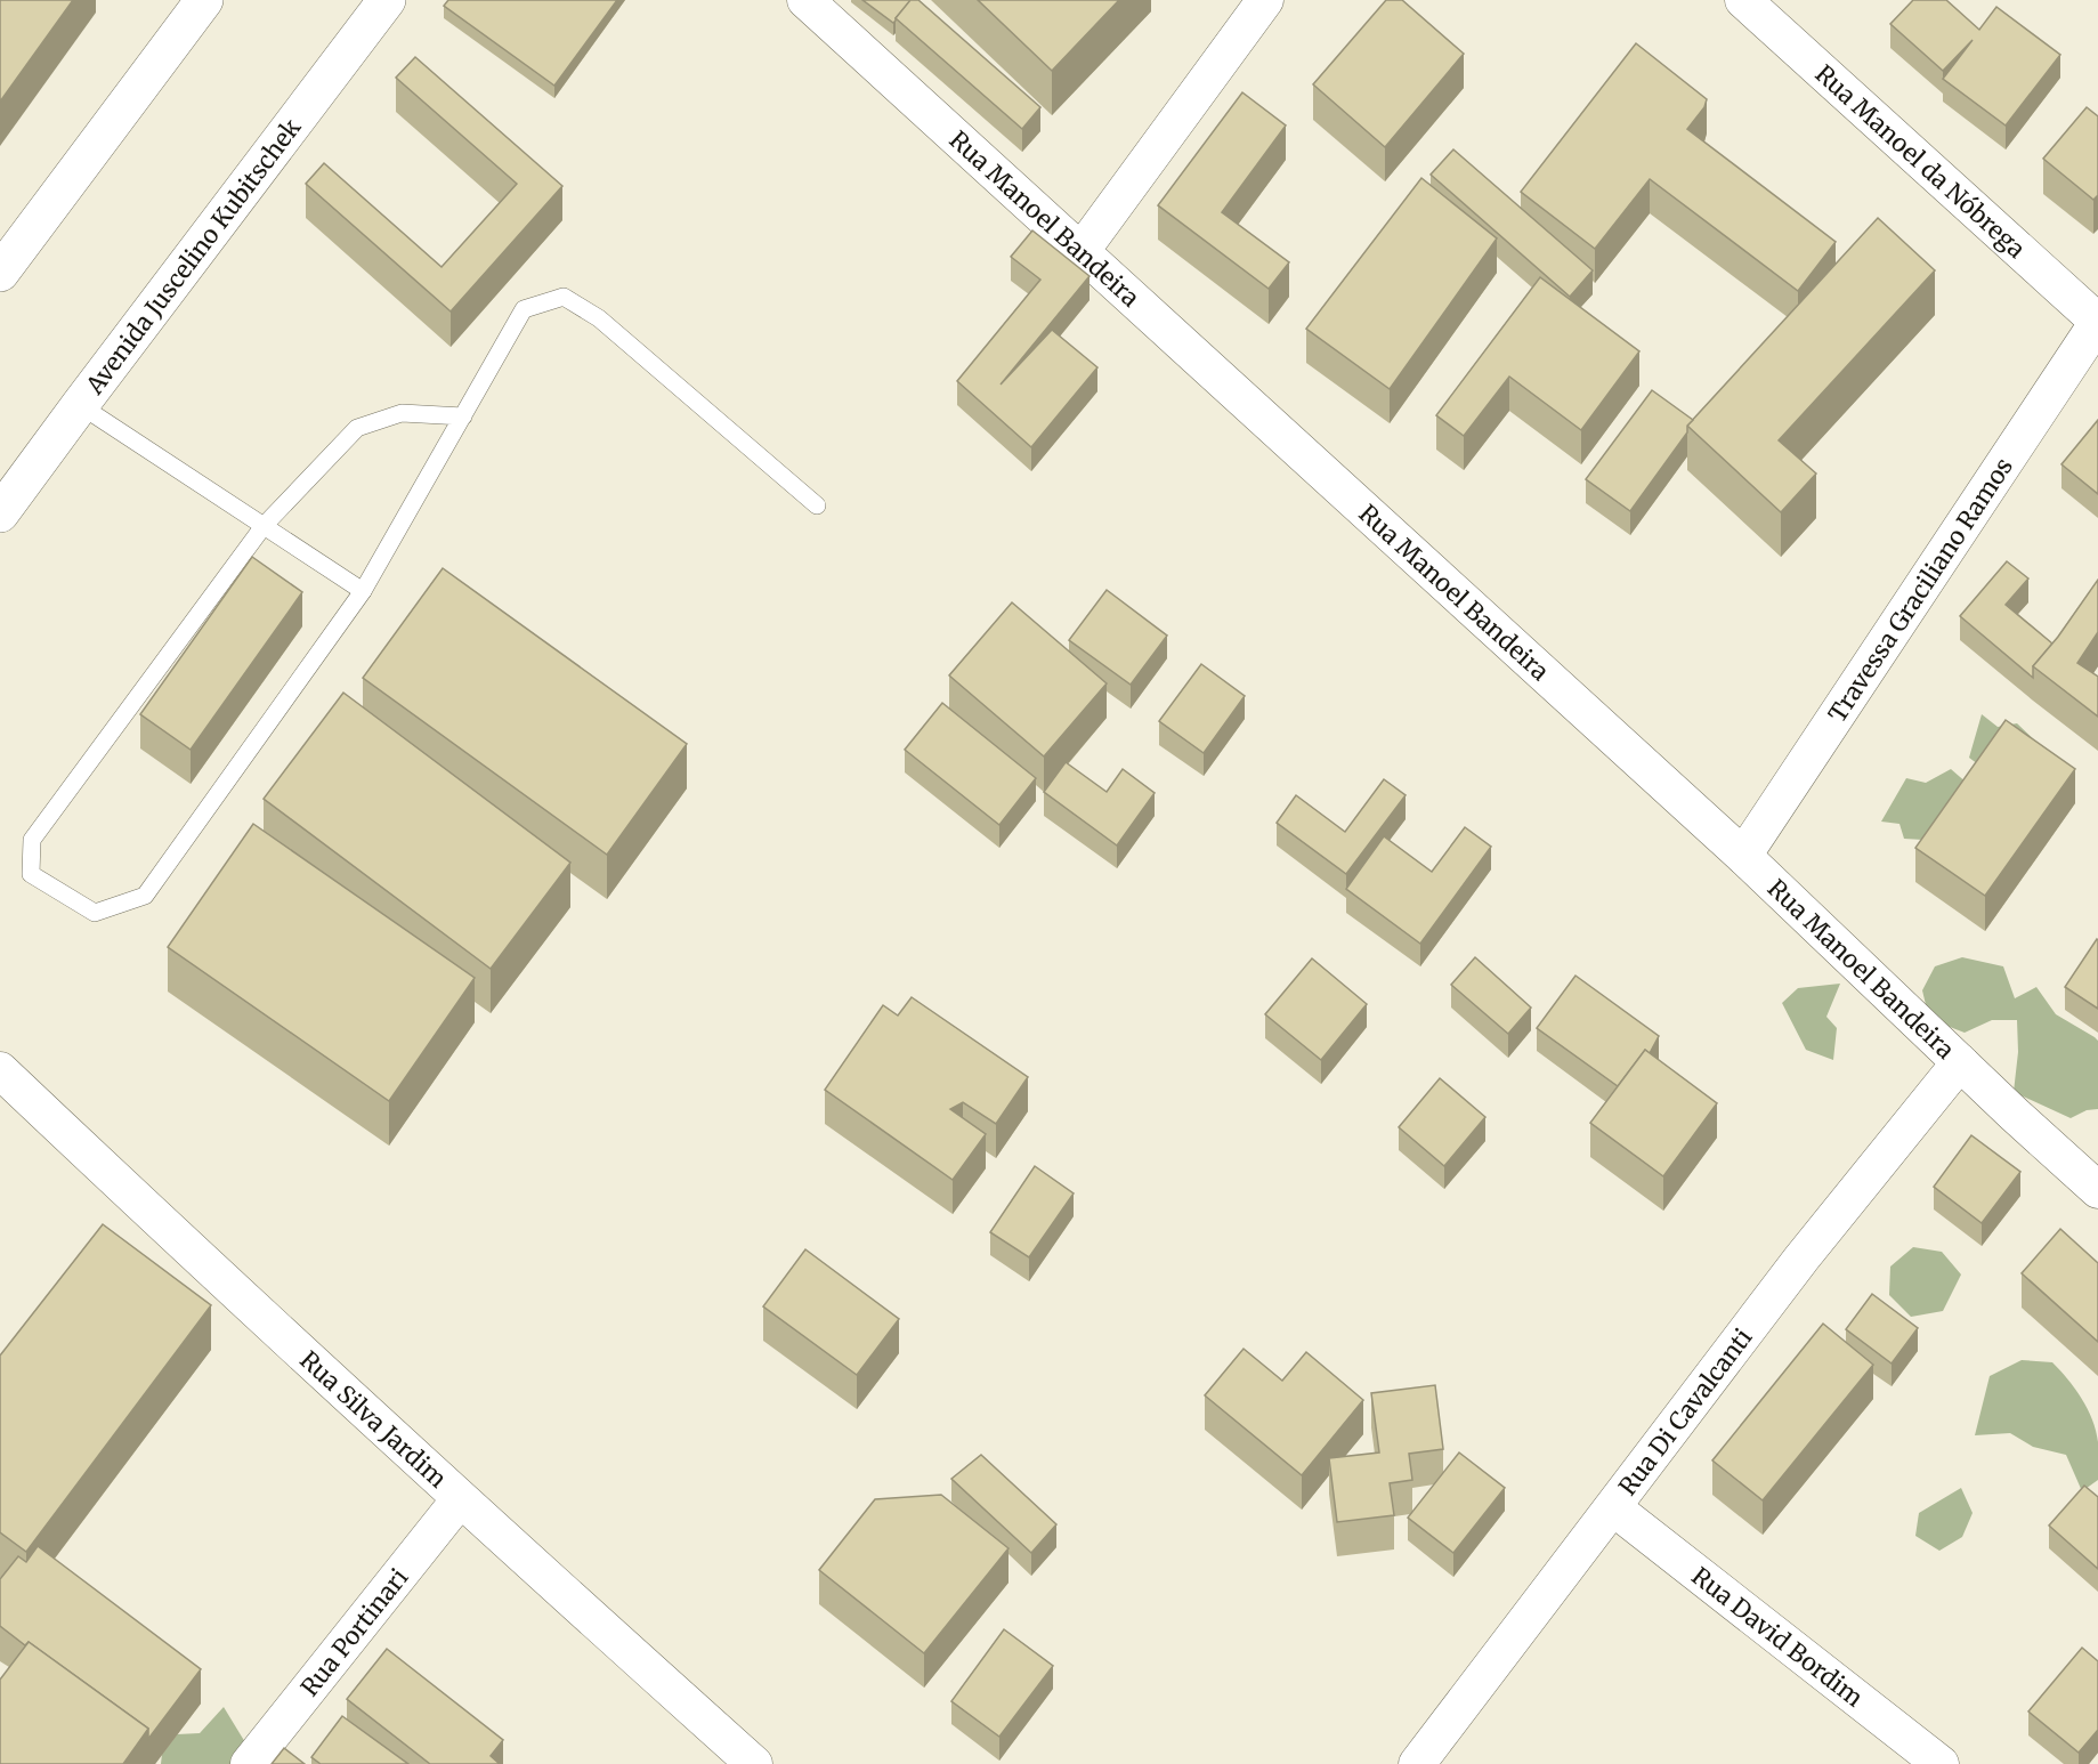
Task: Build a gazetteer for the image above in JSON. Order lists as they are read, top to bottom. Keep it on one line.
{"streets":{"main road":["Avenida Juscelino Kubitschek"],"street":["Rua Manoel da Nóbrega","Rua Manoel Bandeira","Travessa Graciliano Ramos","Rua Di Cavalcanti","Rua Silva Jardim","Rua Portinari","Rua David Bordim"]},"crossings":[["Rua Manoel da Nóbrega","Travessa Graciliano Ramos"],["Rua Manoel Bandeira","Travessa Graciliano Ramos"],["Rua Manoel Bandeira","Rua Di Cavalcanti"],["Rua Di Cavalcanti","Rua David Bordim"],["Rua Silva Jardim","Rua Portinari"]]}
